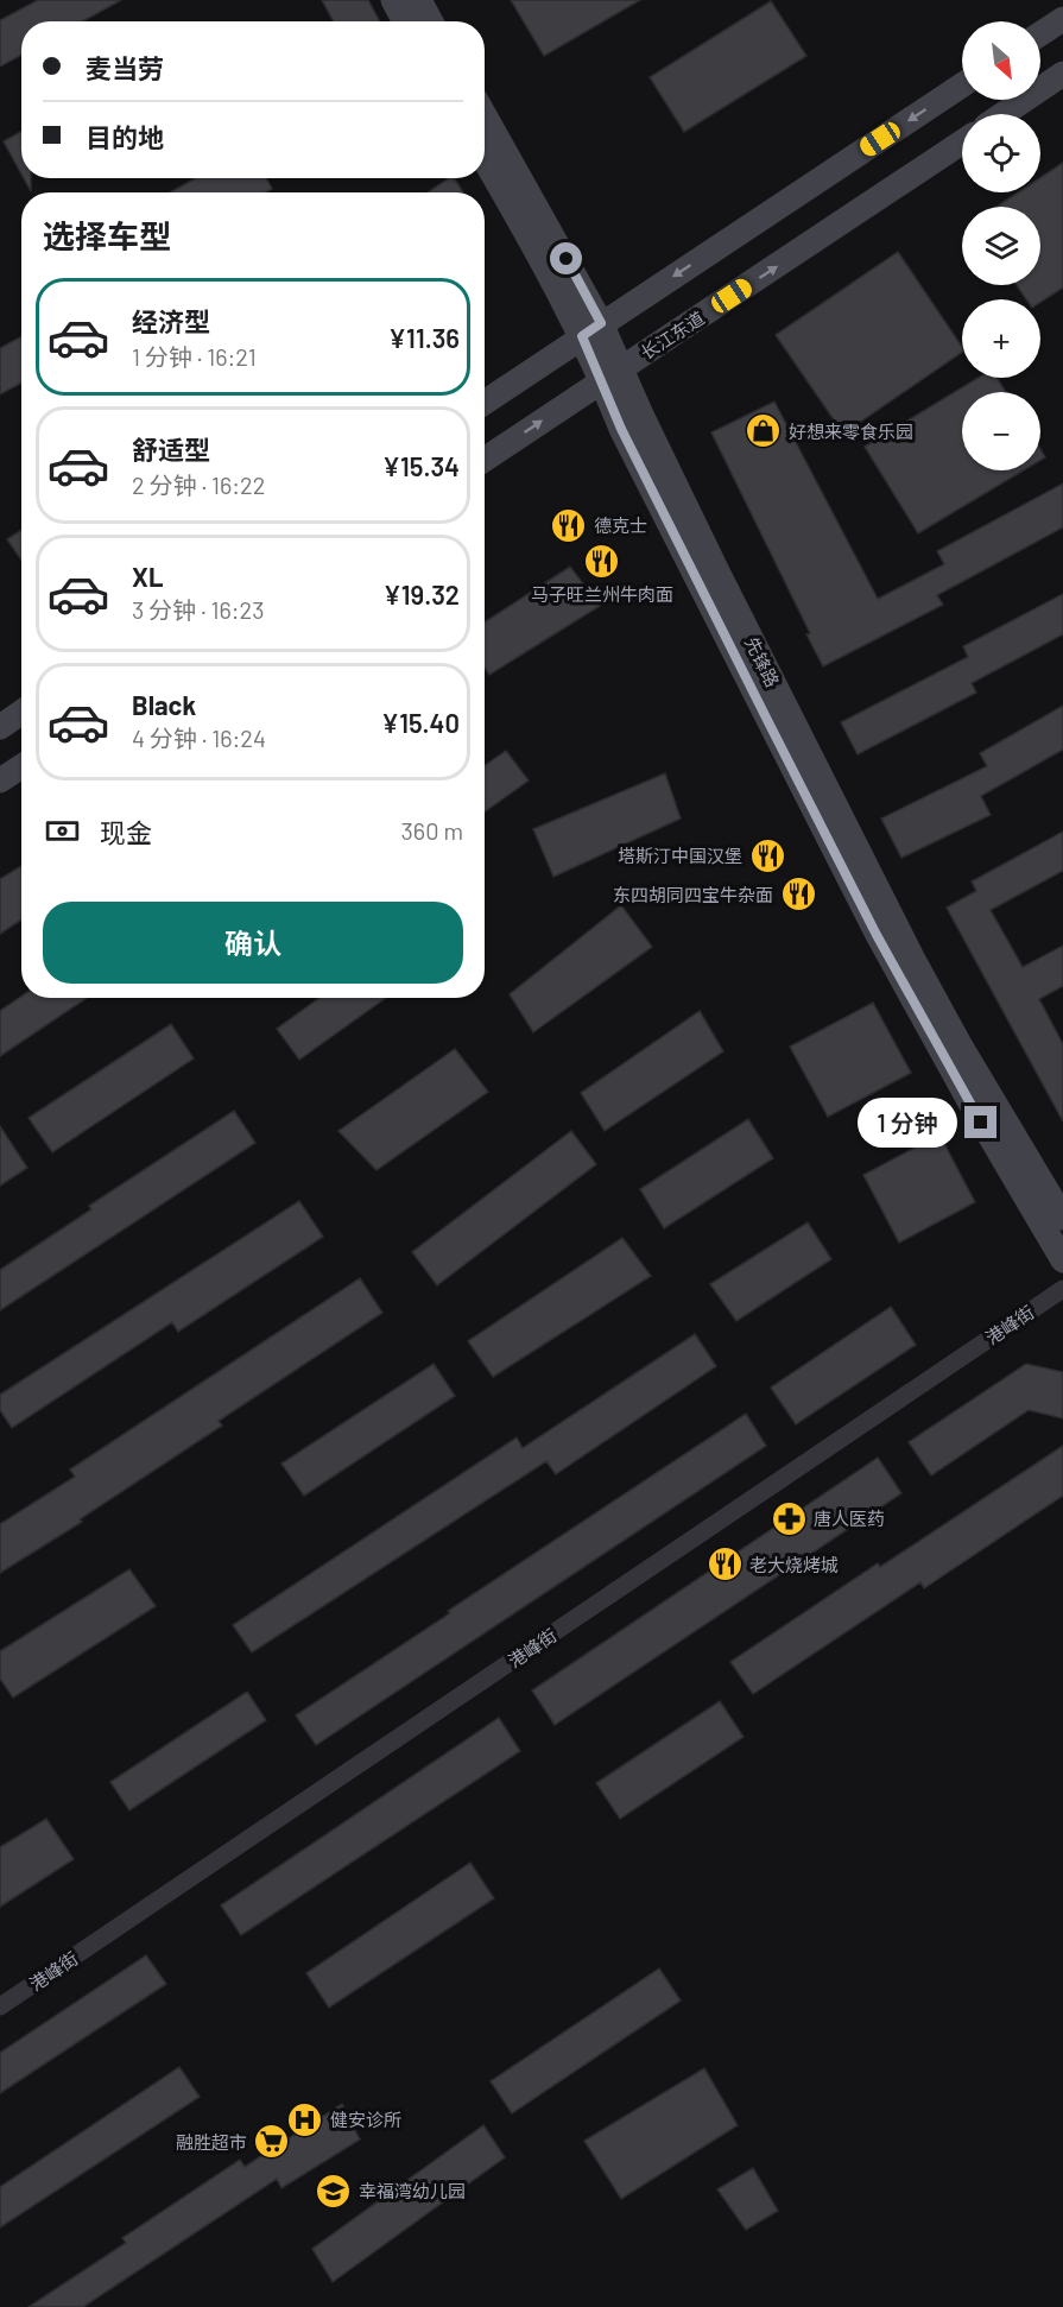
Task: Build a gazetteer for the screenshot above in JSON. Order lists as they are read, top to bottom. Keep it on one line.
{"streets":{"street":["长江东道","先锋路","港峰街"]},"crossings":[["长江东道","先锋路"]],"places":{"shop":["好想来零食乐园"],"restaurant":["德克士","马子旺兰州牛肉面","塔斯汀中国汉堡","东四胡同四宝牛杂面","老大烧烤城"],"pharmacy":["唐人医药"],"hospital":["健安诊所"],"supermarket":["融胜超市"],"school or university":["幸福湾幼儿园"]},"north":"bottom right","page":{"map_buttons":["+","−"],"banner":["麦当劳","目的地"],"heading":"选择车型","list":[{"name":"经济型","note":"1 分钟 · 16:21","value":"¥11.36"},{"name":"舒适型","note":"2 分钟 · 16:22","value":"¥15.34"},{"name":"XL","note":"3 分钟 · 16:23","value":"¥19.32"},{"name":"Black","note":"4 分钟 · 16:24","value":"¥15.40"}],"pay":["现金","360 m"],"buttons":"确认","bubble":"1 分钟"}}
